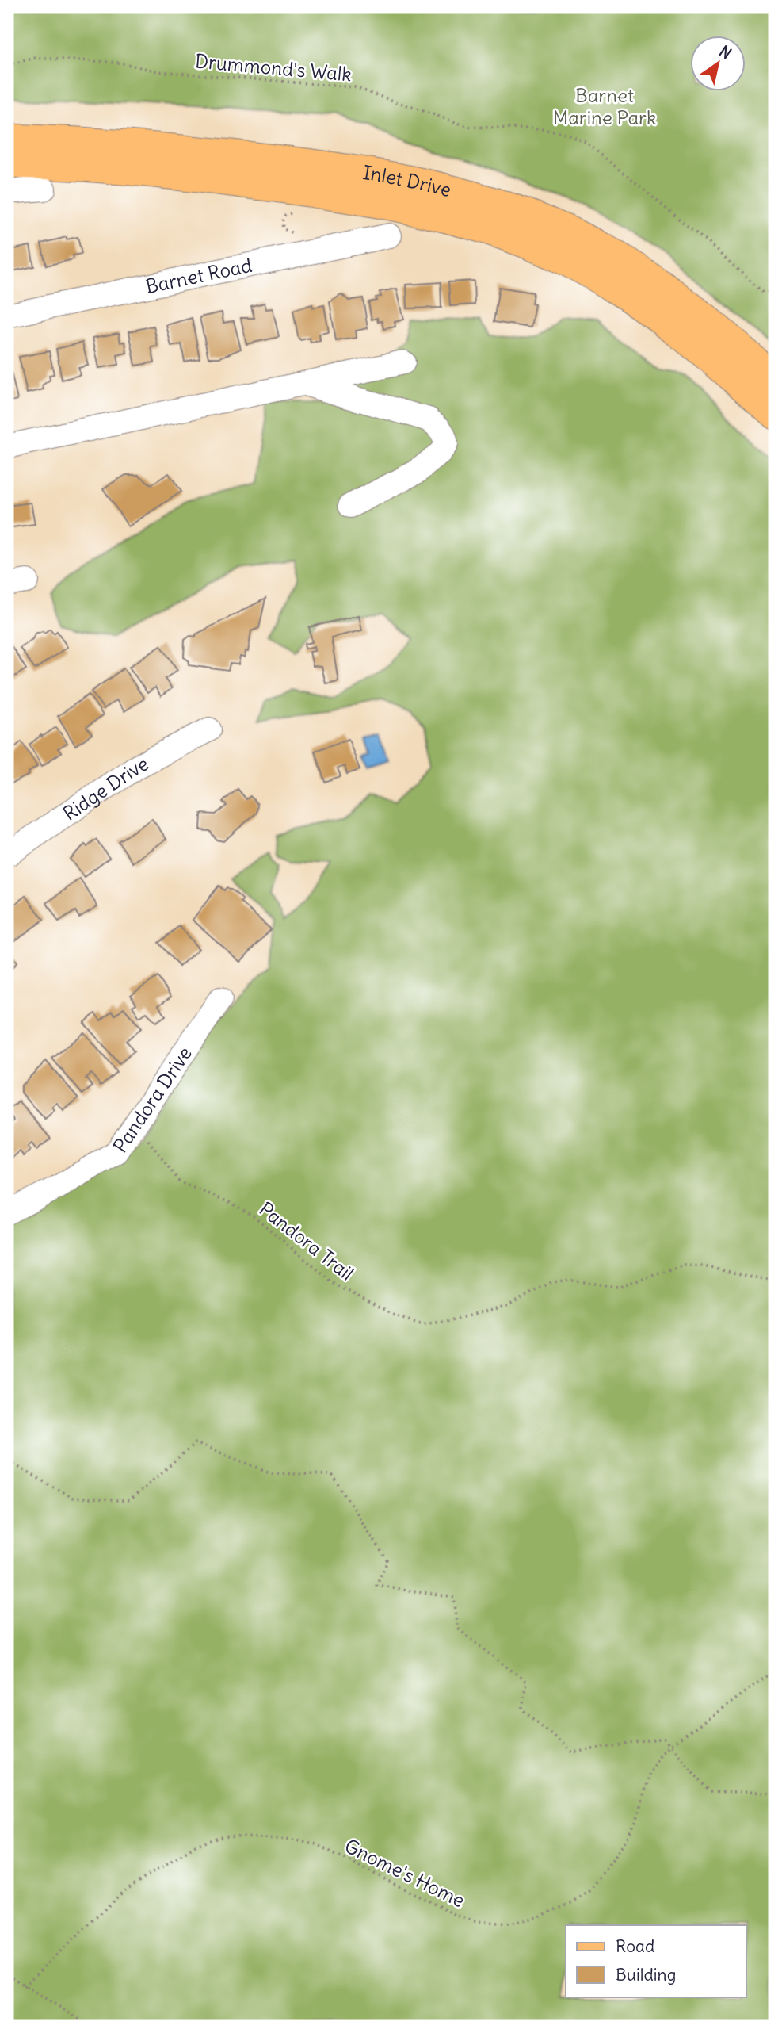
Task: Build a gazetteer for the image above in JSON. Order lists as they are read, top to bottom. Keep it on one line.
{"streets":{"main road":["Inlet Drive"],"street":["Barnet Road","Ridge Drive","Pandora Drive"],"path":["Drummond's Walk","Pandora Trail","Gnome's Home"]},"crossings":[["Pandora Drive","Pandora Trail"]],"parks":["Barnet Marine Park"],"legend":["Road","Building"],"north":"top right"}
